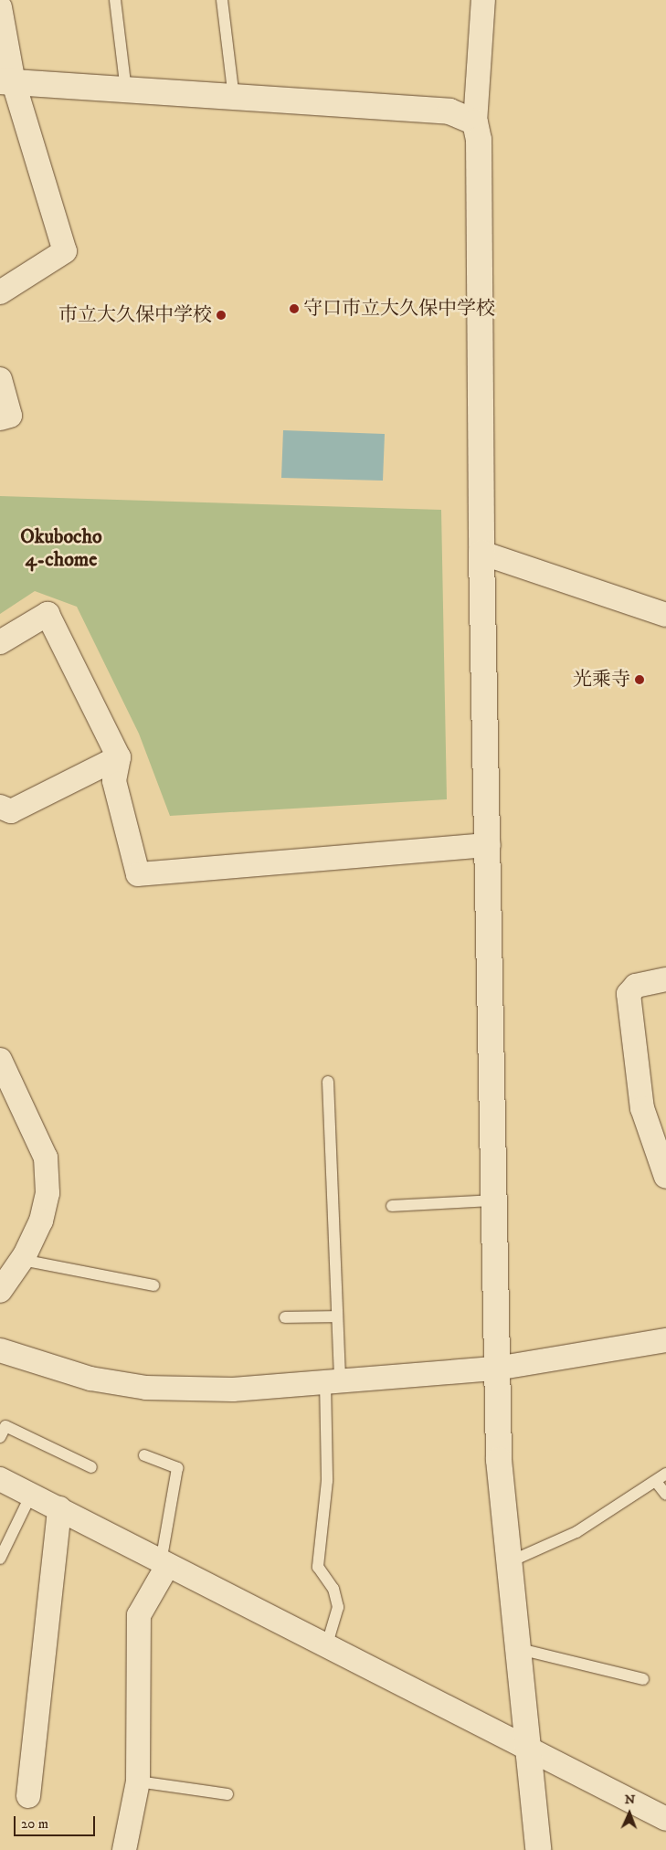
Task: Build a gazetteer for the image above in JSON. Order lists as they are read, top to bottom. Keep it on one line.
{"districts":["Okubocho 4-chome"],"places":["守口市立大久保中学校","市立大久保中学校","光乘寺"],"scale_bar":"20 m","north":"top"}
